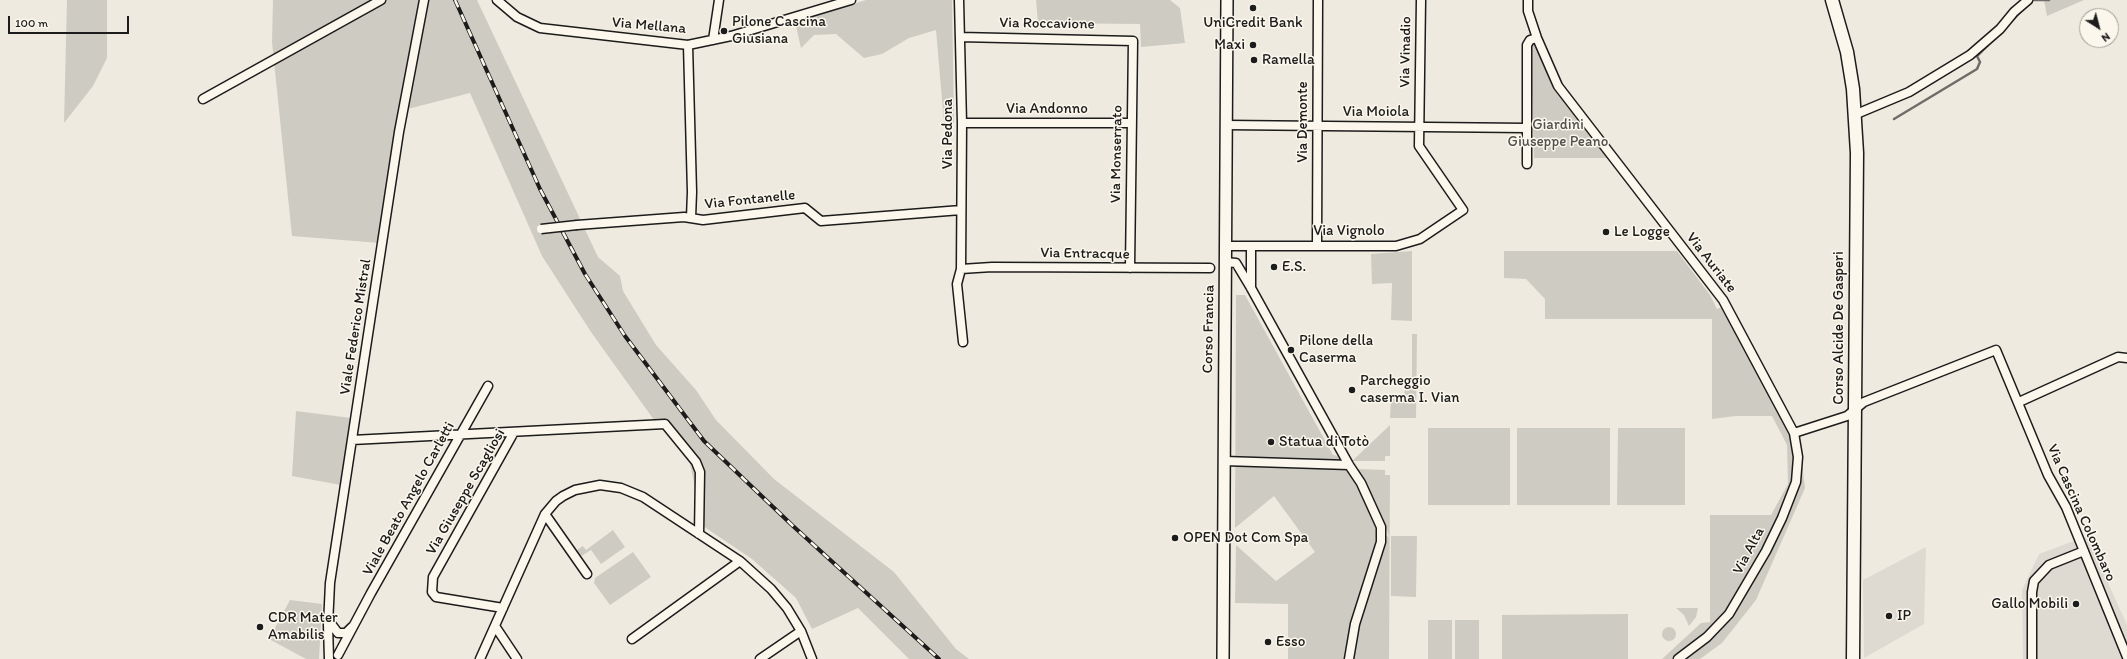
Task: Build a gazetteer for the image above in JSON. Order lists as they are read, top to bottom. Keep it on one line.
{"streets":{"main road":["Corso Alcide De Gasperi","Corso Francia"],"street":["Via Roccavione","Via Mellana","Via Vinadio","Via Andonno","Via Moiola","Via Demonte","Via Pedona","Via Monserrato","Via Fontanelle","Via Vignolo","Via Entracque","Via Auriate","Viale Federico Mistral","Via Giuseppe Scagliosi","Viale Beato Angelo Carletti","Via Cascina Colombaro","Via Alta"]},"crossings":[["Via Roccavione","Via Pedona"],["Via Roccavione","Via Monserrato"],["Via Vinadio","Via Moiola"],["Via Vinadio","Via Vignolo"],["Via Andonno","Via Pedona"],["Via Andonno","Via Monserrato"],["Via Moiola","Via Demonte"],["Via Moiola","Corso Francia"],["Via Demonte","Via Vignolo"],["Via Pedona","Via Fontanelle"],["Via Pedona","Via Entracque"],["Via Monserrato","Via Entracque"],["Via Vignolo","Corso Francia"],["Via Auriate","Via Alta"],["Corso Alcide De Gasperi","Via Cascina Colombaro"]],"parks":["Giardini Giuseppe Peano"],"places":["UniCredit Bank","Pilone Cascina Giusiana","Maxi","Ramella","Le Logge","E.S.","Pilone della Caserma","Parcheggio caserma I. Vian","Statua di Totò","OPEN Dot Com Spa","Gallo Mobili","IP","CDR Mater Amabilis","Esso"],"scale_bar":"100 m","north":"bottom right"}
